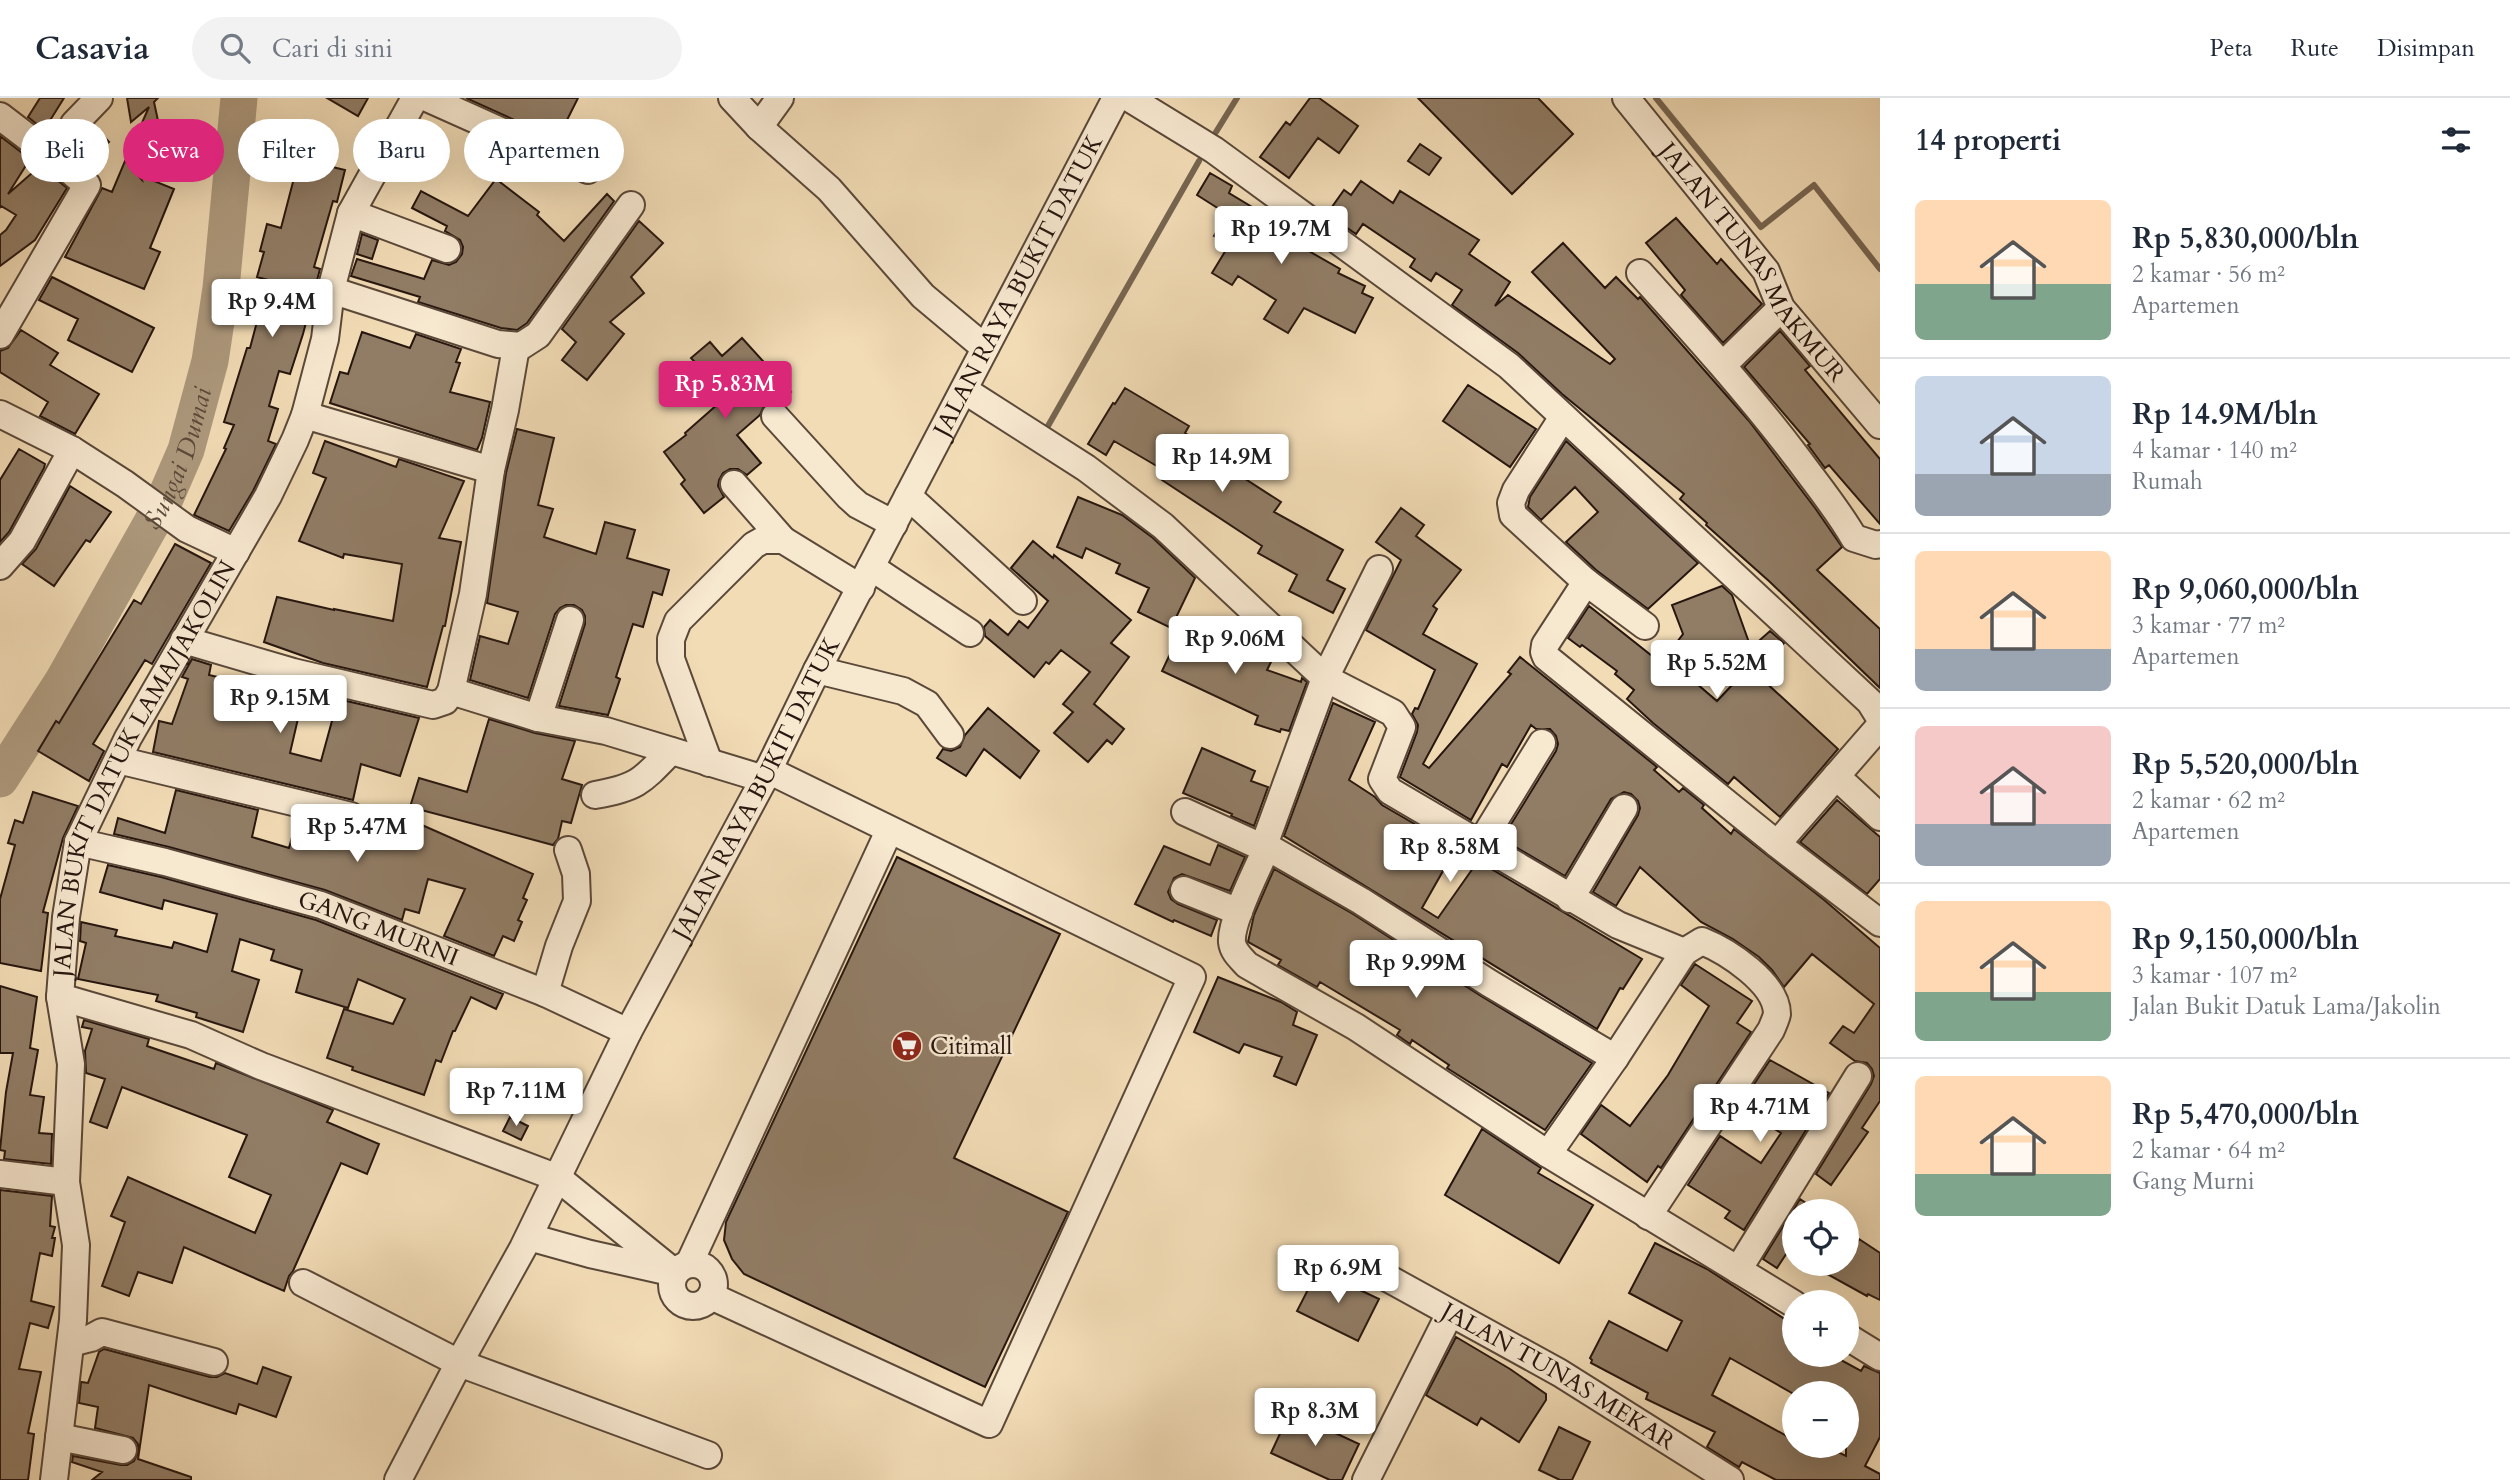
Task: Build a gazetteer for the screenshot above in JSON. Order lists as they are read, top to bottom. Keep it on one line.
{"streets":{"street":["JALAN TUNAS MAKMUR","JALAN RAYA BUKIT DATUK","JALAN BUKIT DATUK LAMA/JAKOLIN","GANG MURNI","JALAN TUNAS MEKAR"]},"crossings":[["JALAN RAYA BUKIT DATUK","GANG MURNI"],["JALAN BUKIT DATUK LAMA/JAKOLIN","GANG MURNI"]],"water":["Sungai Dumai"],"places":{"supermarket":["Citimall"]},"page":{"header":"Casavia","search":"Cari di sini","nav":["Peta","Rute","Disimpan"],"heading":"14 properti","chip":["Beli","Sewa","Filter","Baru","Apartemen"],"list":[{"name":"Rp 5,830,000/bln","note":"2 kamar · 56 m² · Apartemen"},{"name":"Rp 14.9M/bln","note":"4 kamar · 140 m² · Rumah"},{"name":"Rp 9,060,000/bln","note":"3 kamar · 77 m² · Apartemen"},{"name":"Rp 5,520,000/bln","note":"2 kamar · 62 m² · Apartemen"},{"name":"Rp 9,150,000/bln","note":"3 kamar · 107 m² · Jalan Bukit Datuk Lama/Jakolin"},{"name":"Rp 5,470,000/bln","note":"2 kamar · 64 m² · Gang Murni"}],"price":["Rp 19.7M","Rp 9.4M","Rp 5.83M","Rp 14.9M","Rp 9.06M","Rp 5.52M","Rp 9.15M","Rp 5.47M","Rp 8.58M","Rp 9.99M","Rp 7.11M","Rp 4.71M","Rp 6.9M","Rp 8.3M"],"map_buttons":["+","−"]}}
